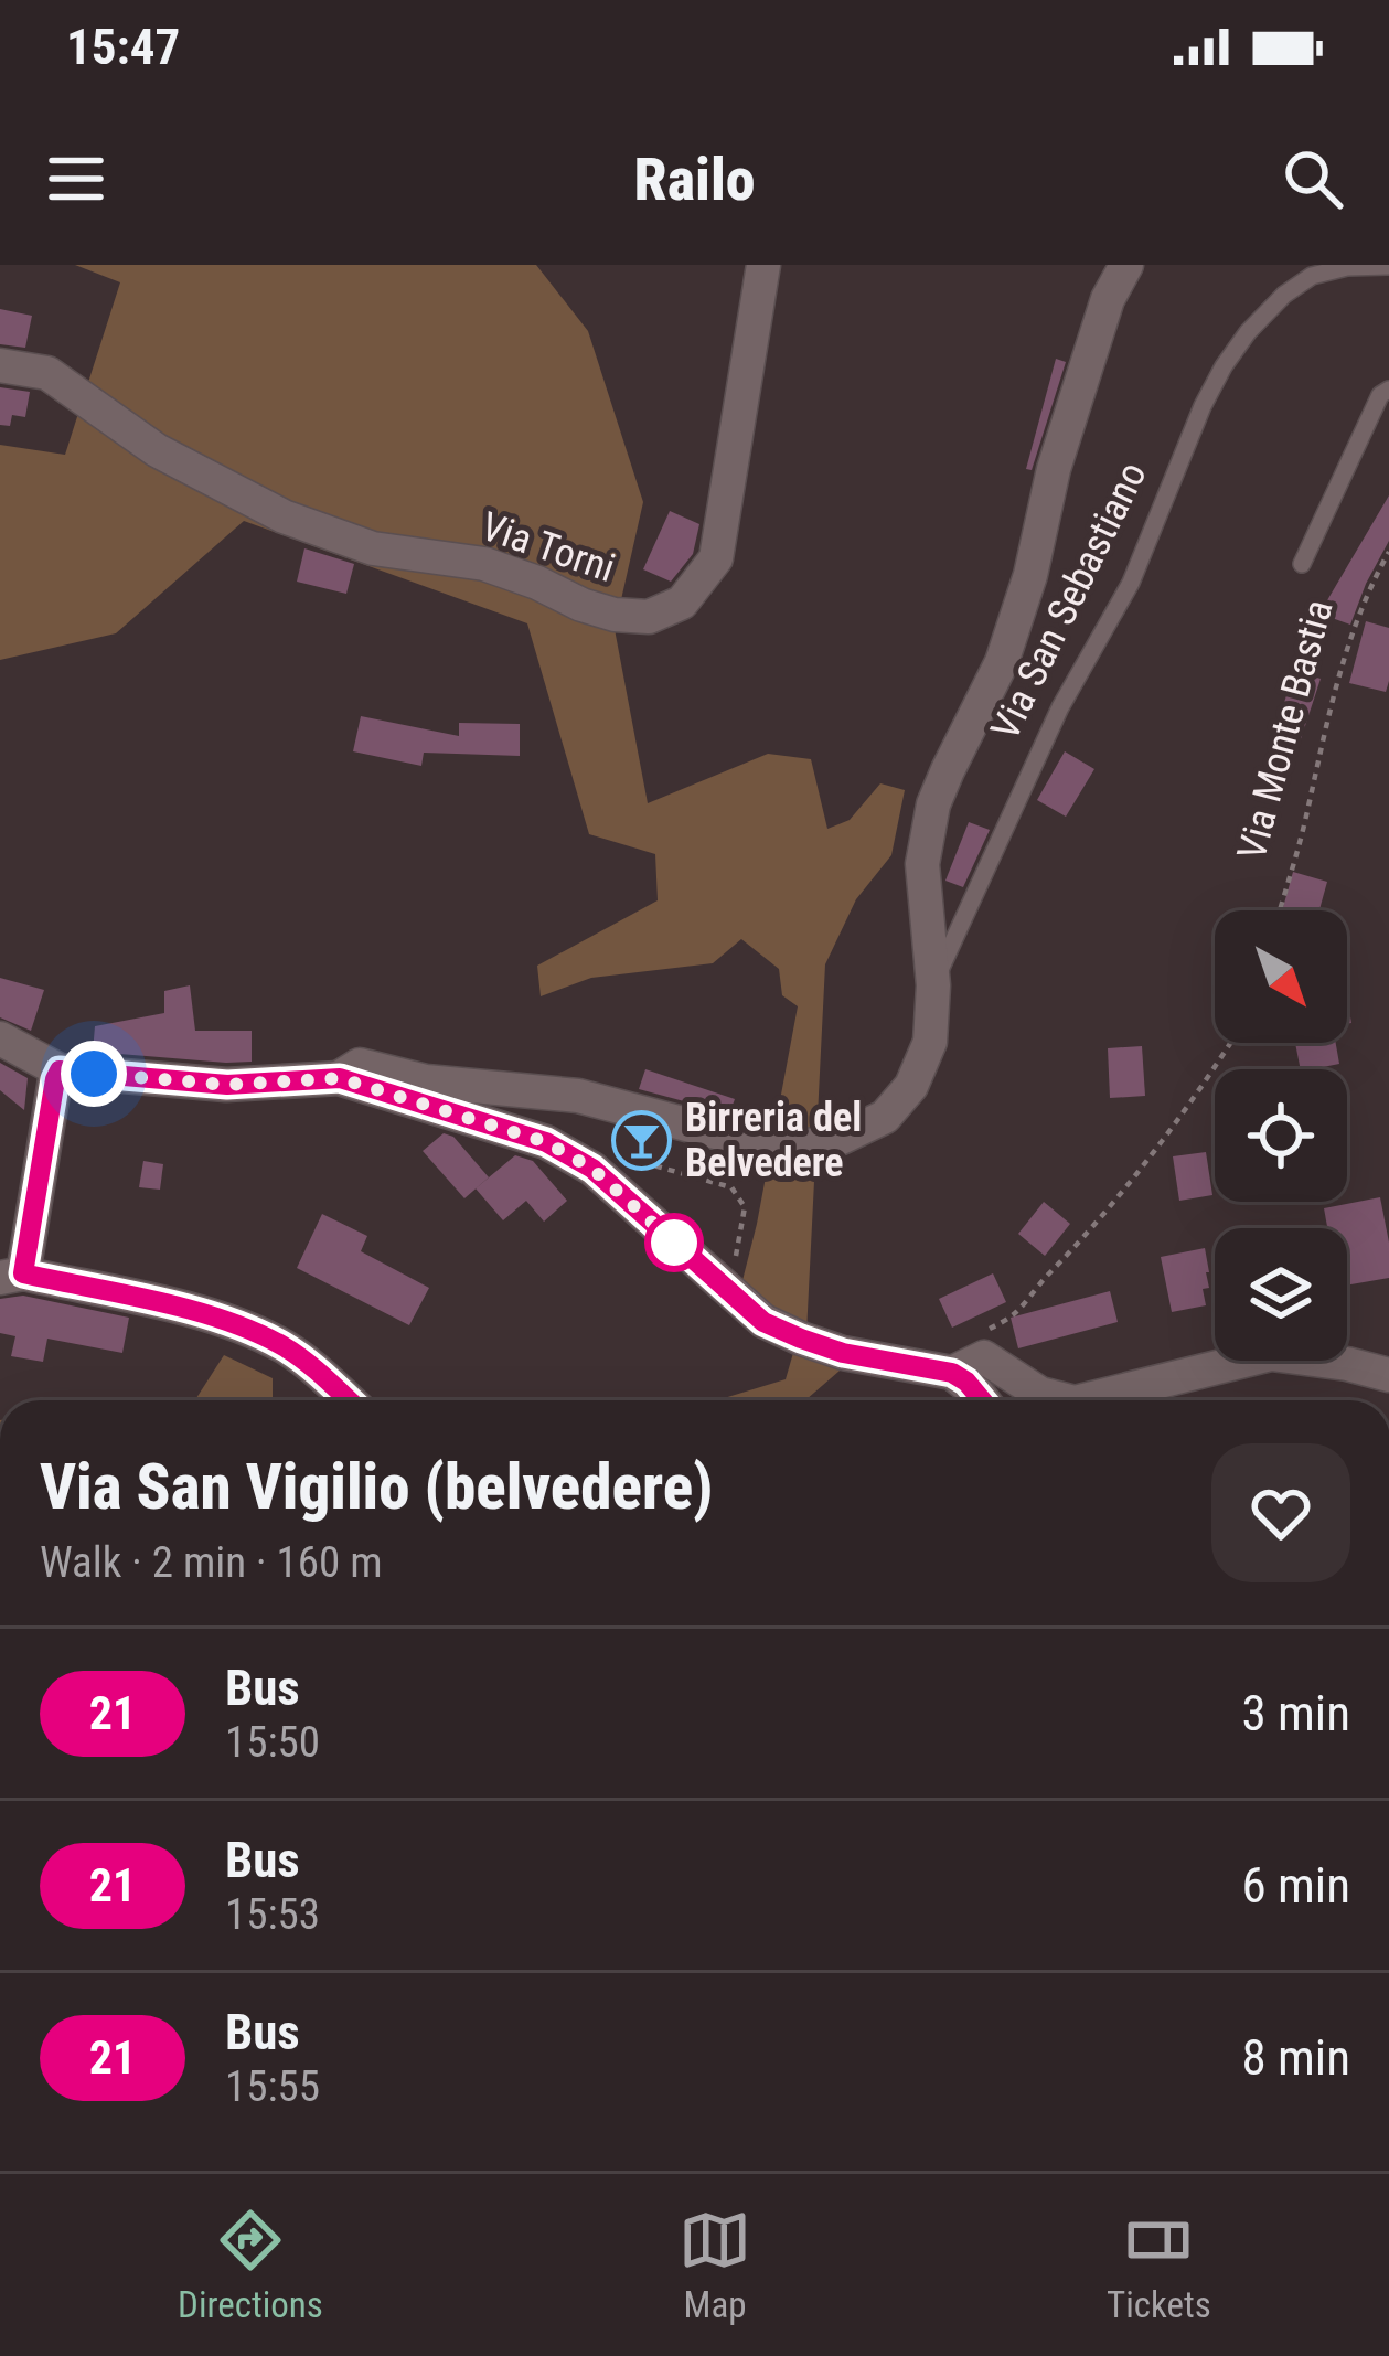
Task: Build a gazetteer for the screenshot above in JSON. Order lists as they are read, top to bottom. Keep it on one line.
{"streets":{"street":["Via Torni","Via San Sebastiano"],"path":["Via Monte Bastia"]},"places":{"bar":["Birreria del Belvedere"]},"lines":["bus line 21"],"north":"bottom right","page":{"status":"15:47","header":"Railo","heading":["Via San Vigilio (belvedere)","Walk · 2 min · 160 m"],"list":[{"mark":"21","name":"Bus","note":"15:50","value":"3 min"},{"mark":"21","name":"Bus","note":"15:53","value":"6 min"},{"mark":"21","name":"Bus","note":"15:55","value":"8 min"}],"tabs":["Directions","Map","Tickets"]}}
